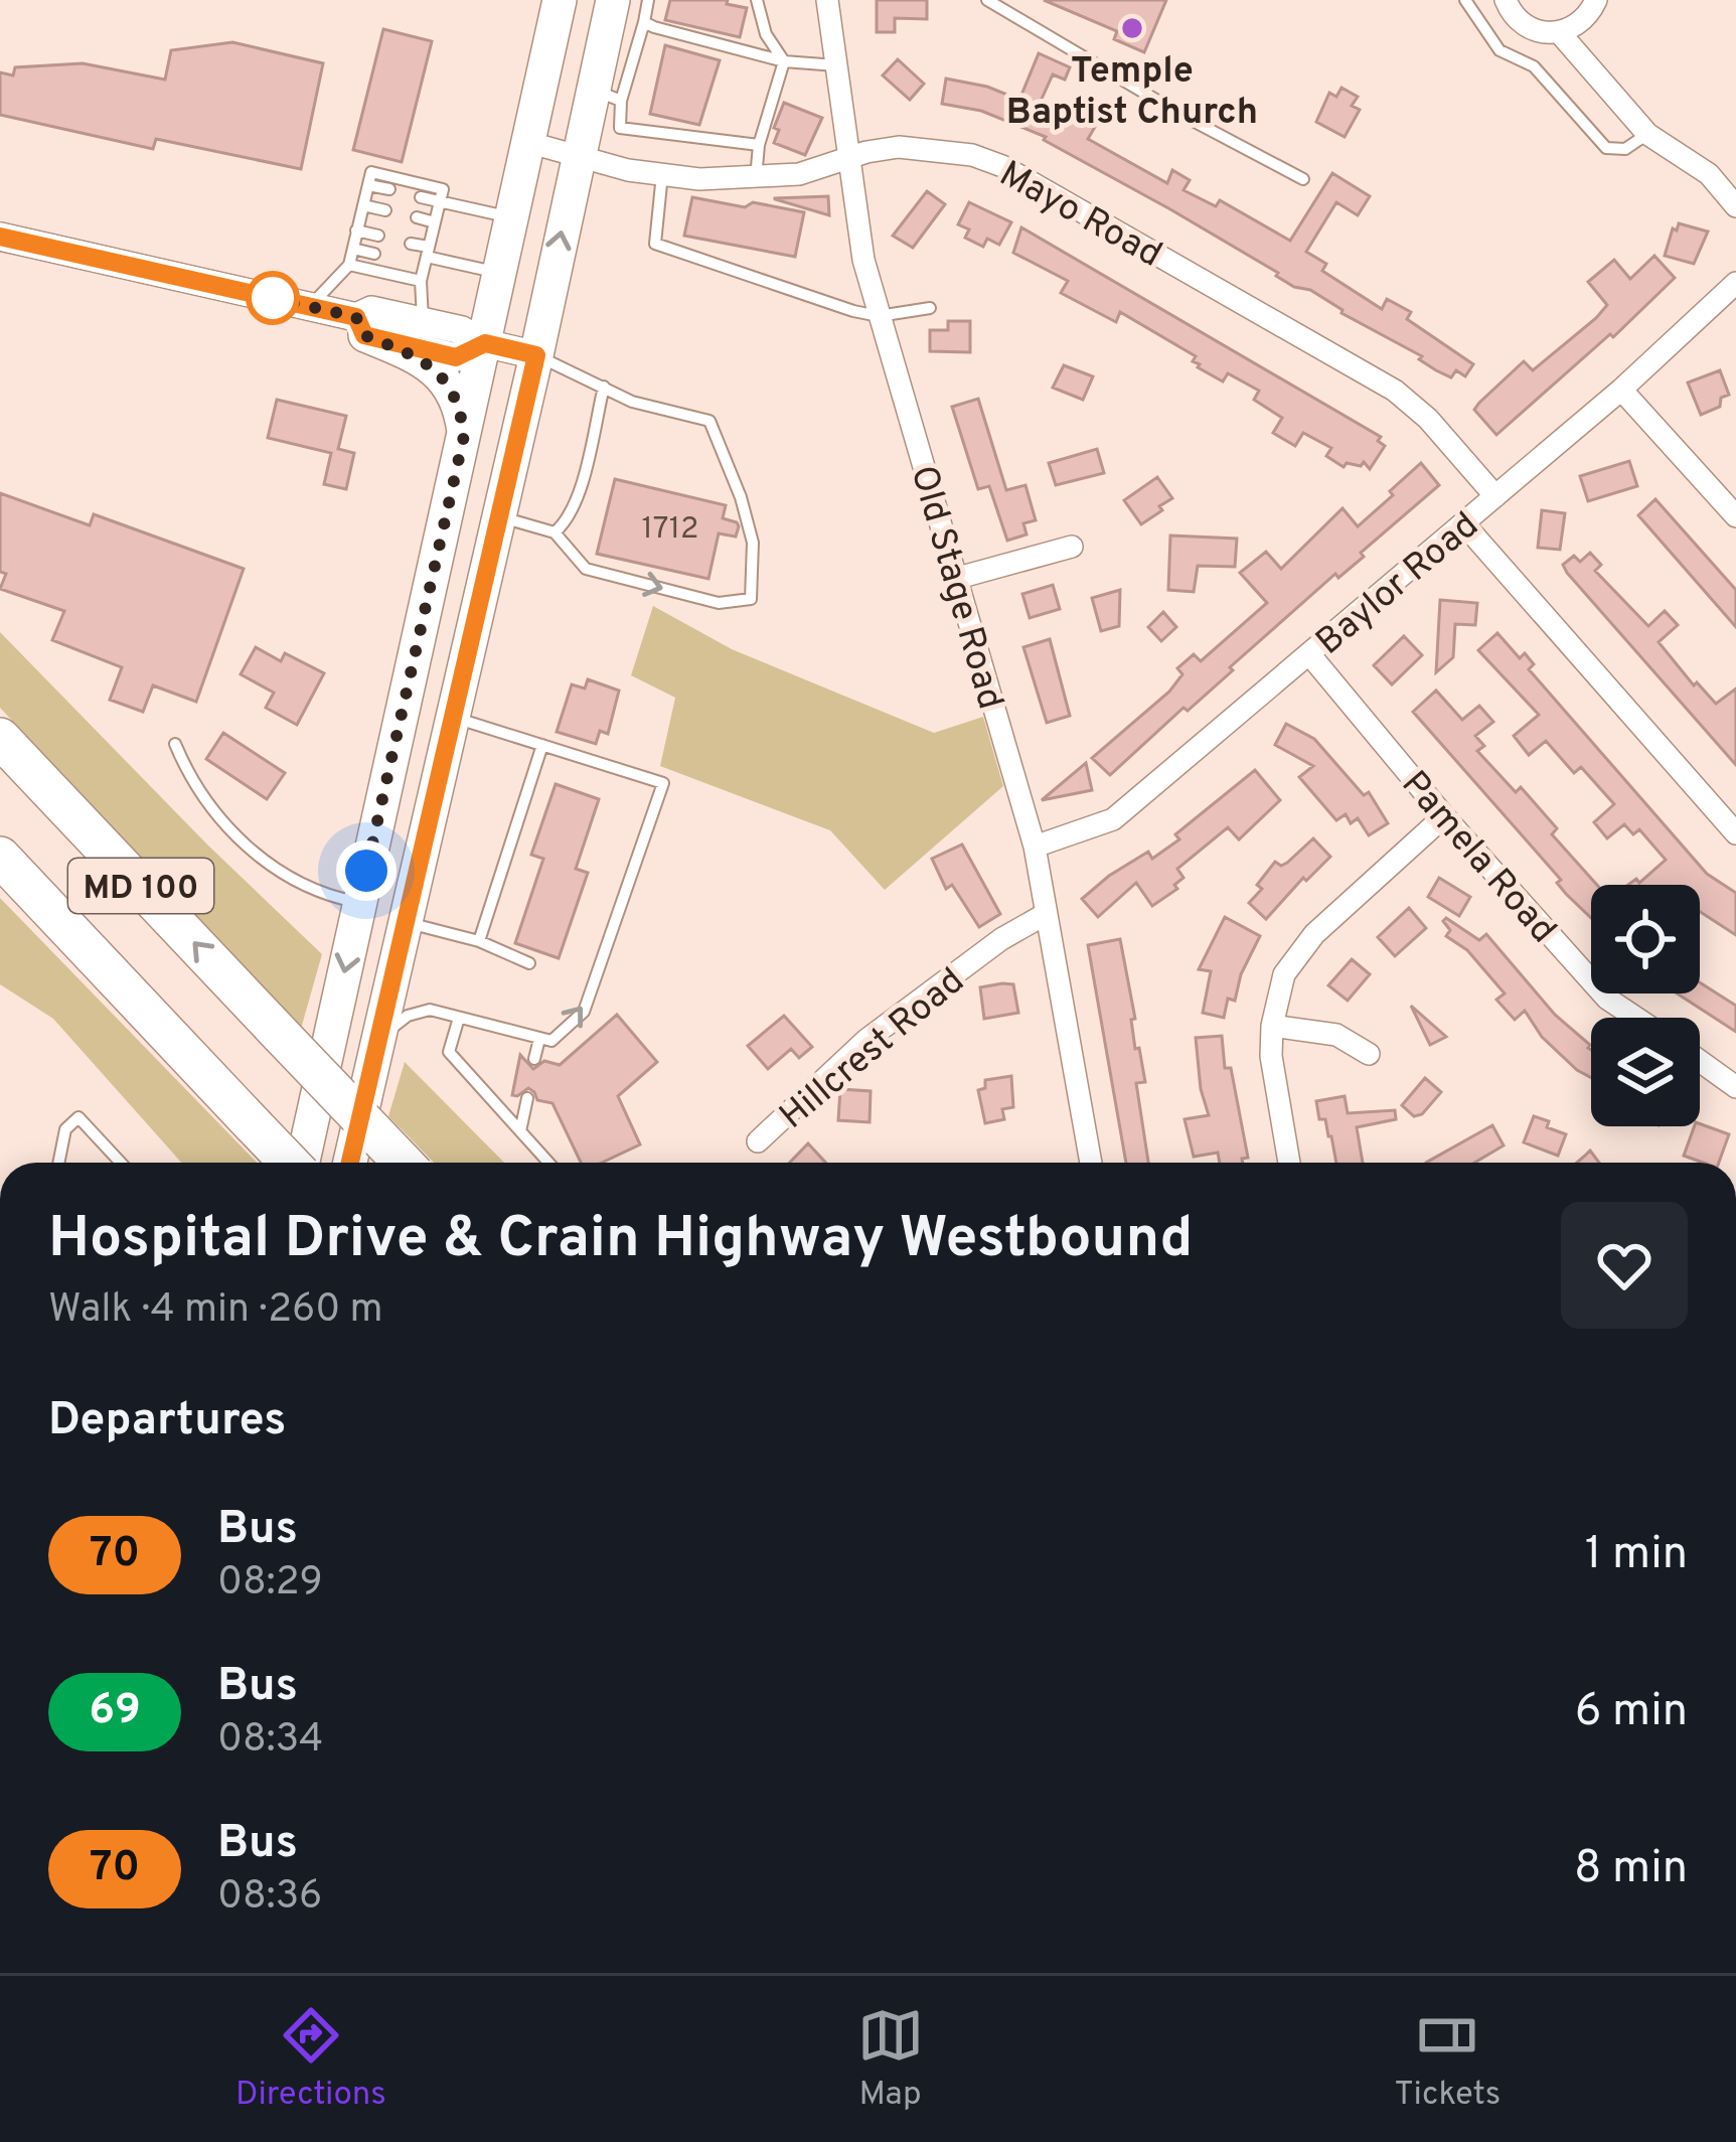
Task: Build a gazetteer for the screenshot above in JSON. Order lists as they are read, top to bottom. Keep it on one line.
{"streets":{"highway":["MD 100"],"street":["Mayo Road","Baylor Road","Old Stage Road","Pamela Road","Hillcrest Road"]},"crossings":[["Mayo Road","Baylor Road"],["Mayo Road","Old Stage Road"],["Baylor Road","Old Stage Road"],["Baylor Road","Pamela Road"],["Old Stage Road","Hillcrest Road"]],"places":["Temple Baptist Church"],"lines":["bus line 70"],"house_numbers":["1712"],"page":{"heading":[["Hospital Drive & Crain Highway Westbound","Walk · 4 min · 260 m"],"Departures"],"list":[{"mark":"70","name":"Bus","note":"08:29","value":"1 min"},{"mark":"69","name":"Bus","note":"08:34","value":"6 min"},{"mark":"70","name":"Bus","note":"08:36","value":"8 min"}],"tabs":["Directions","Map","Tickets"]}}
